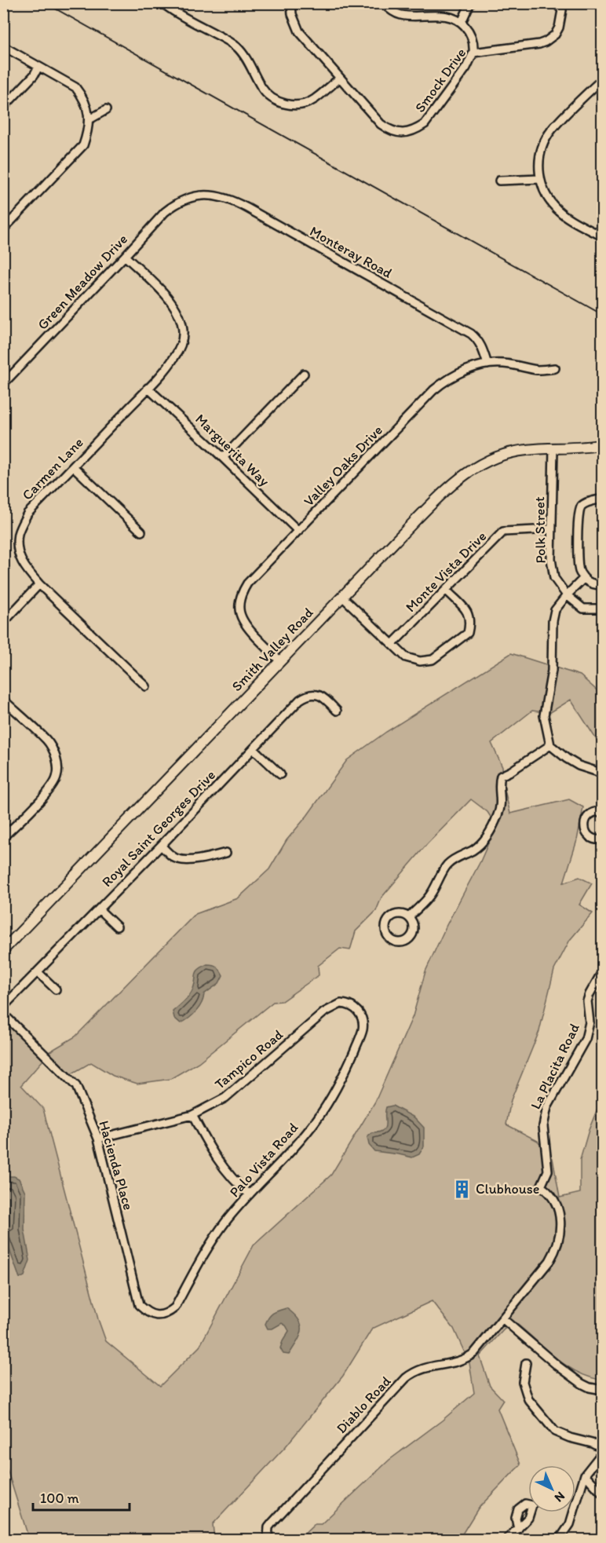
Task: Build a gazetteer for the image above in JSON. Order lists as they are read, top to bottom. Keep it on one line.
{"streets":{"main road":["Smith Valley Road"],"street":["Smock Drive","Monteray Road","Green Meadow Drive","Marguerita Way","Valley Oaks Drive","Carmen Lane","Polk Street","Monte Vista Drive","Royal Saint Georges Drive","Tampico Road","La Placita Road","Palo Vista Road","Hacienda Place","Diablo Road"]},"crossings":[["Monteray Road","Green Meadow Drive"],["Monteray Road","Valley Oaks Drive"],["Green Meadow Drive","Carmen Lane"],["Marguerita Way","Valley Oaks Drive"],["Marguerita Way","Carmen Lane"],["Valley Oaks Drive","Smith Valley Road"],["Polk Street","Monte Vista Drive"],["Polk Street","Smith Valley Road"],["Tampico Road","Palo Vista Road"],["Tampico Road","Hacienda Place"],["La Placita Road","Diablo Road"],["Palo Vista Road","Hacienda Place"]],"places":{"building":["Clubhouse"]},"scale_bar":"100 m","north":"bottom right"}
